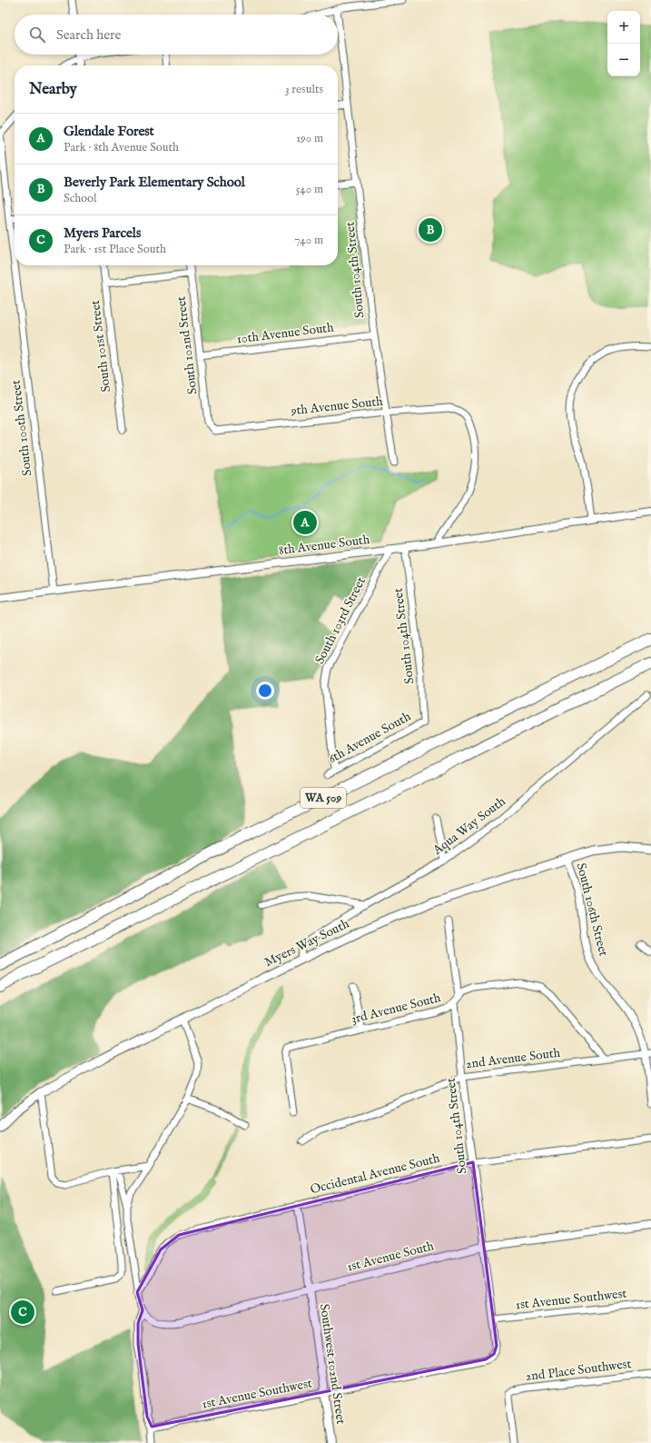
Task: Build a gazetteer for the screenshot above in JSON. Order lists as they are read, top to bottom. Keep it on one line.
{"streets":{"highway":["WA 509"],"main road":["Myers Way South"],"street":["South 104th Street","10th Avenue South","South 102nd Street","South 101st Street","9th Avenue South","South 100th Street","8th Avenue South","South 103rd Street","6th Avenue South","Aqua Way South","South 106th Street","3rd Avenue South","2nd Avenue South","Occidental Avenue South","1st Avenue South","1st Avenue Southwest","Southwest 102nd Street","2nd Place Southwest"]},"crossings":[["South 104th Street","10th Avenue South"],["South 104th Street","9th Avenue South"],["South 104th Street","8th Avenue South"],["South 104th Street","6th Avenue South"],["South 104th Street","3rd Avenue South"],["South 104th Street","2nd Avenue South"],["South 104th Street","Occidental Avenue South"],["South 104th Street","1st Avenue South"],["South 104th Street","1st Avenue Southwest"],["10th Avenue South","South 102nd Street"],["South 102nd Street","9th Avenue South"],["9th Avenue South","8th Avenue South"],["South 100th Street","8th Avenue South"],["8th Avenue South","South 103rd Street"],["South 103rd Street","6th Avenue South"],["Aqua Way South","Myers Way South"],["South 106th Street","Myers Way South"],["South 106th Street","2nd Avenue South"],["3rd Avenue South","2nd Avenue South"],["1st Avenue South","Southwest 102nd Street"],["1st Avenue Southwest","Southwest 102nd Street"]],"page":{"map_buttons":["+","−"],"search":"Search here","heading":["Nearby","3 results"],"list":[{"mark":"A","name":"Glendale Forest","note":"Park · 8th Avenue South","value":"190 m"},{"mark":"B","name":"Beverly Park Elementary School","note":"School","value":"540 m"},{"mark":"C","name":"Myers Parcels","note":"Park · 1st Place South","value":"740 m"}],"pins":["B","A","C"]}}
